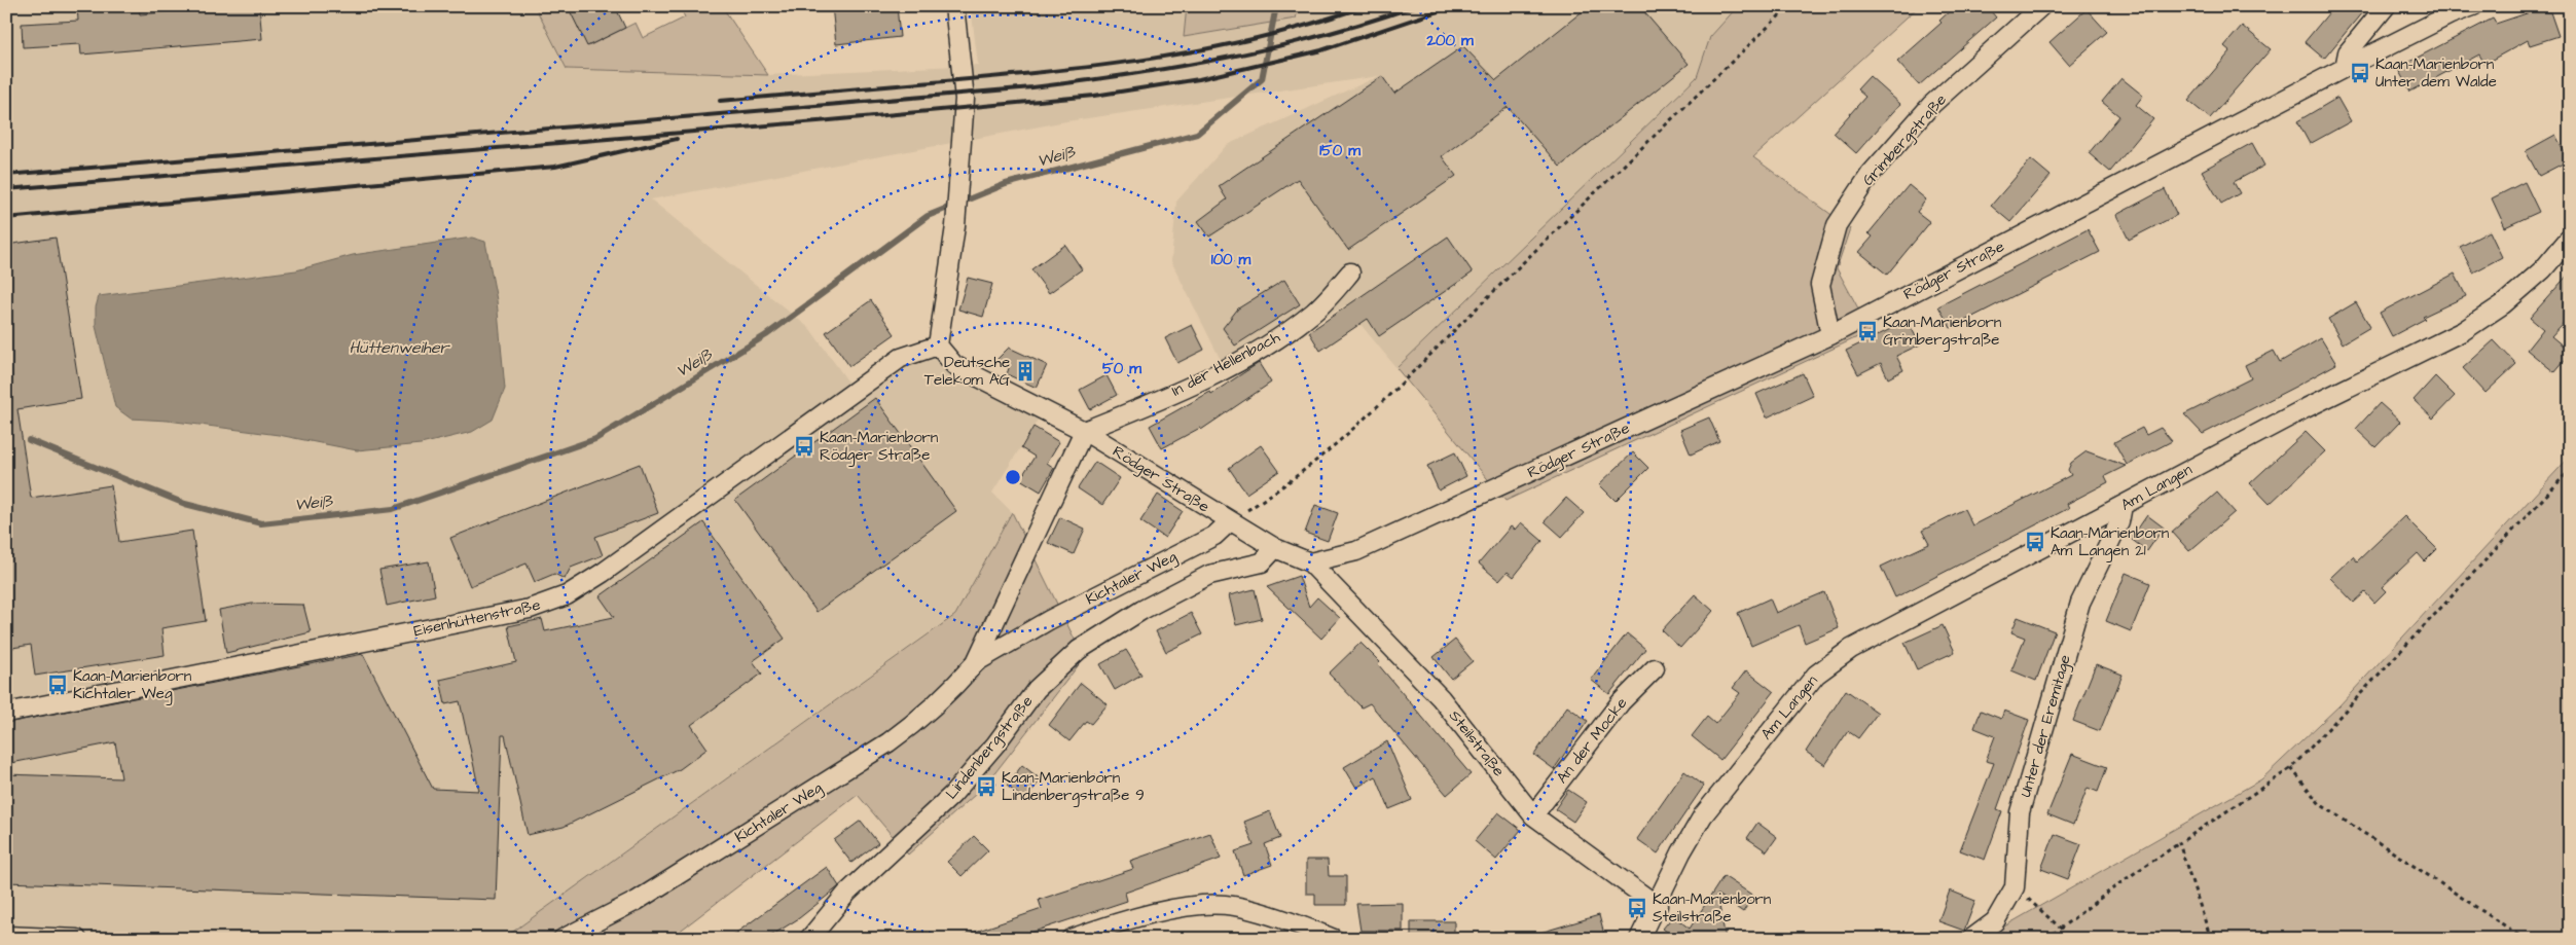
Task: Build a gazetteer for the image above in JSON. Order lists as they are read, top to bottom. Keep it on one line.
{"streets":{"street":["Grimbergstraße","Rödger Straße","In der Hellenbach","Am Langen","Kichtaler Weg","Eisenhüttenstraße","Unter der Eremitage","An der Mocke","Steilstraße","Lindenbergstraße"]},"crossings":[["Grimbergstraße","Rödger Straße"],["Rödger Straße","In der Hellenbach"],["Rödger Straße","Kichtaler Weg"],["Rödger Straße","Eisenhüttenstraße"],["Rödger Straße","Steilstraße"],["Rödger Straße","Lindenbergstraße"],["In der Hellenbach","Kichtaler Weg"],["Am Langen","Unter der Eremitage"],["Am Langen","Steilstraße"],["An der Mocke","Steilstraße"]],"water":["Weiß","Hüttenweiher"],"places":{"bus stop":["Kaan-Marienborn Unter dem Walde","Kaan-Marienborn Grimbergstraße","Kaan-Marienborn Rödger Straße","Kaan-Marienborn Am Langen 21","Kaan-Marienborn Kichtaler Weg","Kaan-Marienborn Lindenbergstraße 9","Kaan-Marienborn Steilstraße"],"building":["Deutsche Telekom AG"]},"rings":["200 m","150 m","100 m","50 m"]}
